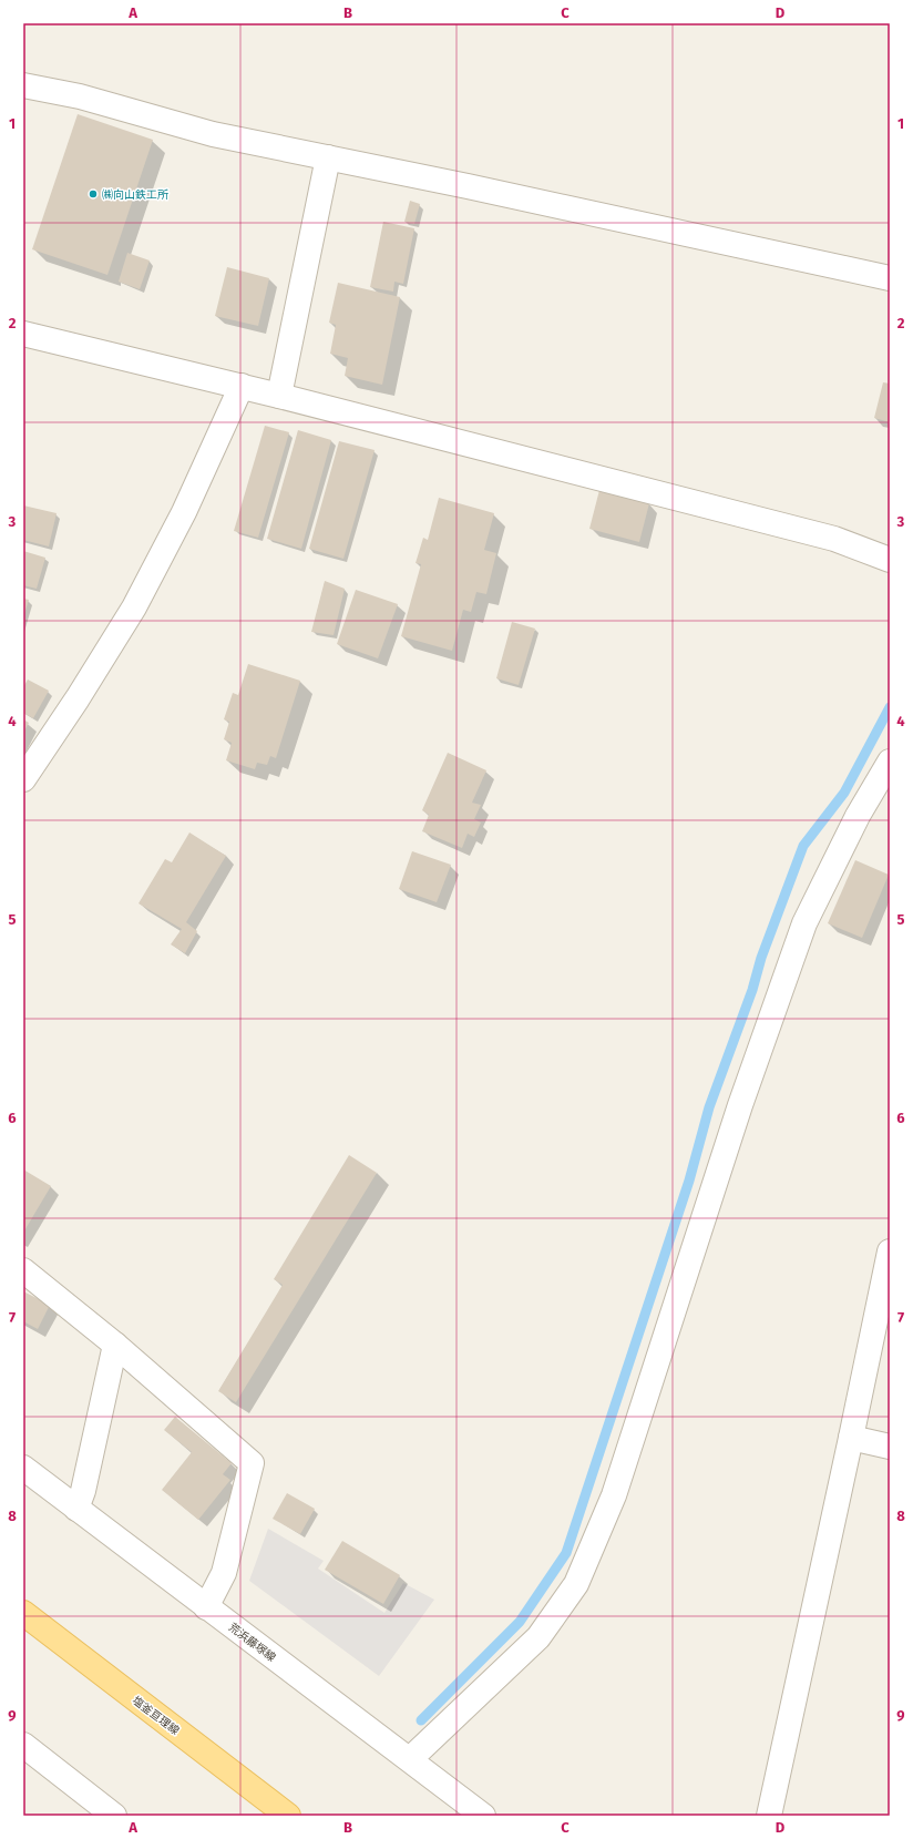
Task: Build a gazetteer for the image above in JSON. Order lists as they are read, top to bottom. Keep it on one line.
{"streets":{"main road":["塩釜亘理線"],"street":["荒浜藤塚線"]},"places":["㈱向山鉄工所"],"grid":{"columns":["A","B","C","D"],"rows":["1","2","3","4","5","6","7","8","9"]}}
